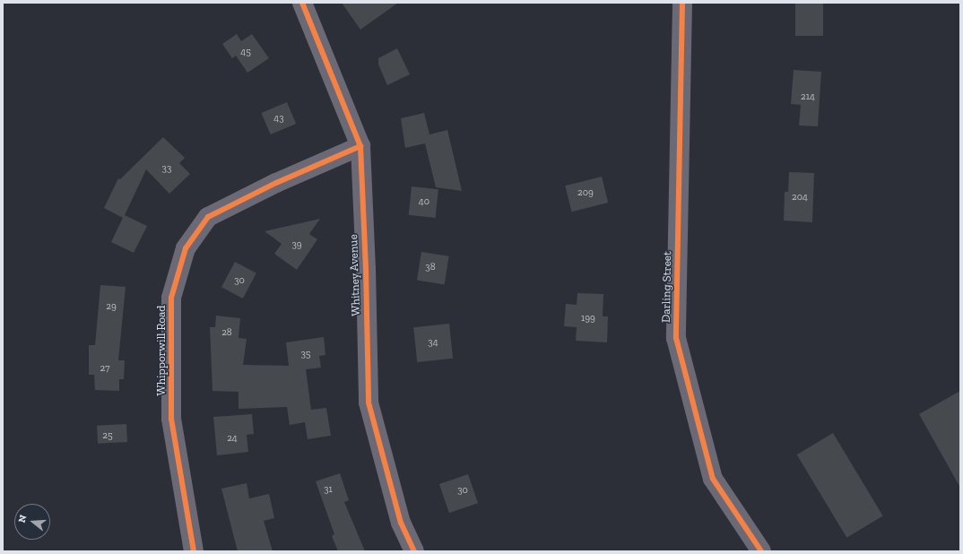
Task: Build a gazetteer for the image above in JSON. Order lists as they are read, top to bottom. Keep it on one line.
{"streets":{"street":["Whitney Avenue","Darling Street","Whipporwill Road"]},"crossings":[["Whitney Avenue","Whipporwill Road"]],"house_numbers":["45","214","43","33","209","204","40","39","38","30","29","199","28","34","35","27","25","24","31","30"],"north":"left"}
